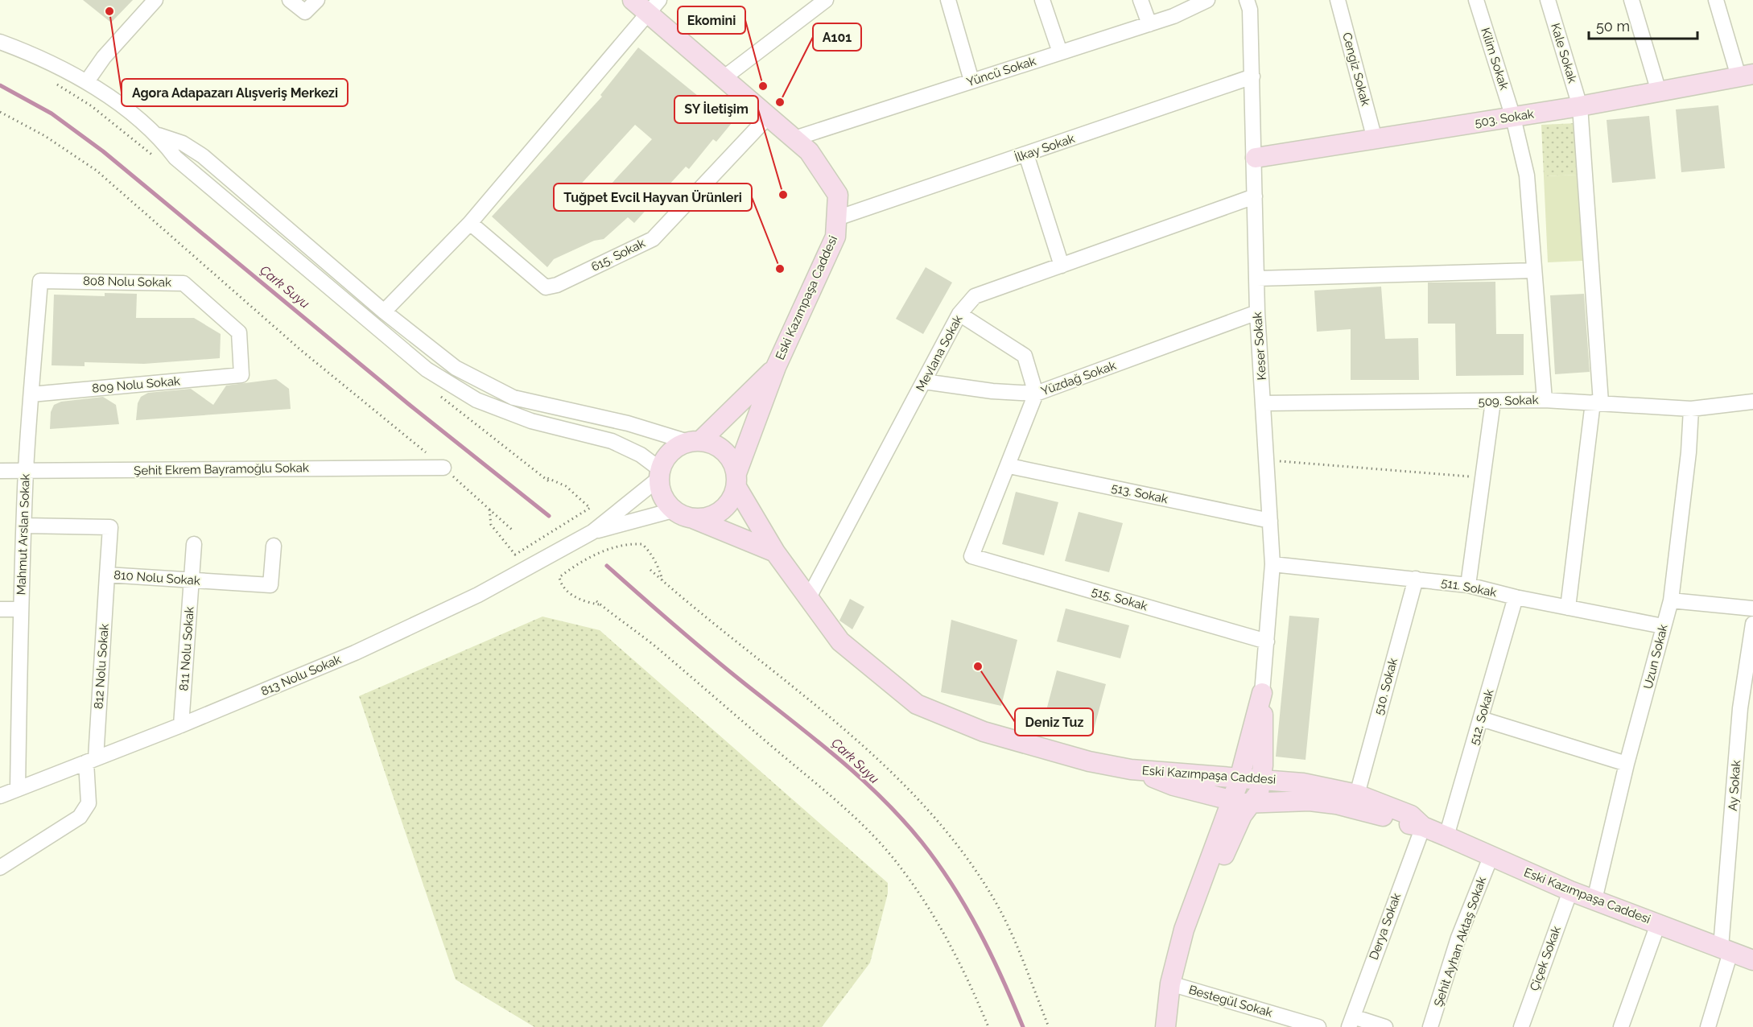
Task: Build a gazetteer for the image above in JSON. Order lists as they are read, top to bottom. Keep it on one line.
{"streets":{"street":["Kale Sokak","Kilim Sokak","Cengiz Sokak","Yüncü Sokak","503. Sokak","İlkay Sokak","615. Sokak","808 Nolu Sokak","Eski Kazımpaşa Caddesi","Keser Sokak","Mevlana Sokak","Yüzdağ Sokak","809 Nolu Sokak","509. Sokak","Şehit Ekrem Bayramoğlu Sokak","513. Sokak","Mahmut Arslan Sokak","810 Nolu Sokak","511. Sokak","515. Sokak","811 Nolu Sokak","Uzun Sokak","812 Nolu Sokak","813 Nolu Sokak","510. Sokak","512. Sokak","Ay Sokak","Derya Sokak","Şehit Ayhan Aktaş Sokak","Çiçek Sokak","Bestegül Sokak"]},"crossings":[["Kale Sokak","503. Sokak"],["Kale Sokak","509. Sokak"],["Kilim Sokak","503. Sokak"],["Kilim Sokak","509. Sokak"],["Cengiz Sokak","503. Sokak"],["Yüncü Sokak","Eski Kazımpaşa Caddesi"],["503. Sokak","Keser Sokak"],["İlkay Sokak","Eski Kazımpaşa Caddesi"],["İlkay Sokak","Keser Sokak"],["615. Sokak","Eski Kazımpaşa Caddesi"],["808 Nolu Sokak","809 Nolu Sokak"],["808 Nolu Sokak","Mahmut Arslan Sokak"],["Eski Kazımpaşa Caddesi","Mevlana Sokak"],["Eski Kazımpaşa Caddesi","Uzun Sokak"],["Eski Kazımpaşa Caddesi","510. Sokak"],["Eski Kazımpaşa Caddesi","512. Sokak"],["Eski Kazımpaşa Caddesi","Ay Sokak"],["Eski Kazımpaşa Caddesi","Derya Sokak"],["Eski Kazımpaşa Caddesi","Şehit Ayhan Aktaş Sokak"],["Eski Kazımpaşa Caddesi","Çiçek Sokak"],["Keser Sokak","Mevlana Sokak"],["Keser Sokak","Yüzdağ Sokak"],["Keser Sokak","509. Sokak"],["Keser Sokak","513. Sokak"],["Keser Sokak","511. Sokak"],["Keser Sokak","515. Sokak"],["Yüzdağ Sokak","513. Sokak"],["Yüzdağ Sokak","515. Sokak"],["809 Nolu Sokak","Mahmut Arslan Sokak"],["509. Sokak","Uzun Sokak"],["Şehit Ekrem Bayramoğlu Sokak","Mahmut Arslan Sokak"],["Mahmut Arslan Sokak","810 Nolu Sokak"],["Mahmut Arslan Sokak","813 Nolu Sokak"],["810 Nolu Sokak","811 Nolu Sokak"],["810 Nolu Sokak","812 Nolu Sokak"],["511. Sokak","Uzun Sokak"],["511. Sokak","510. Sokak"],["511. Sokak","512. Sokak"],["811 Nolu Sokak","813 Nolu Sokak"],["812 Nolu Sokak","813 Nolu Sokak"]],"water":["Çark Suyu"],"places":["Agora Adapazarı Alışveriş Merkezi","Ekomini","A101","SY İletişim","Tuğpet Evcil Hayvan Ürünleri","Deniz Tuz"],"scale_bar":"50 m"}
